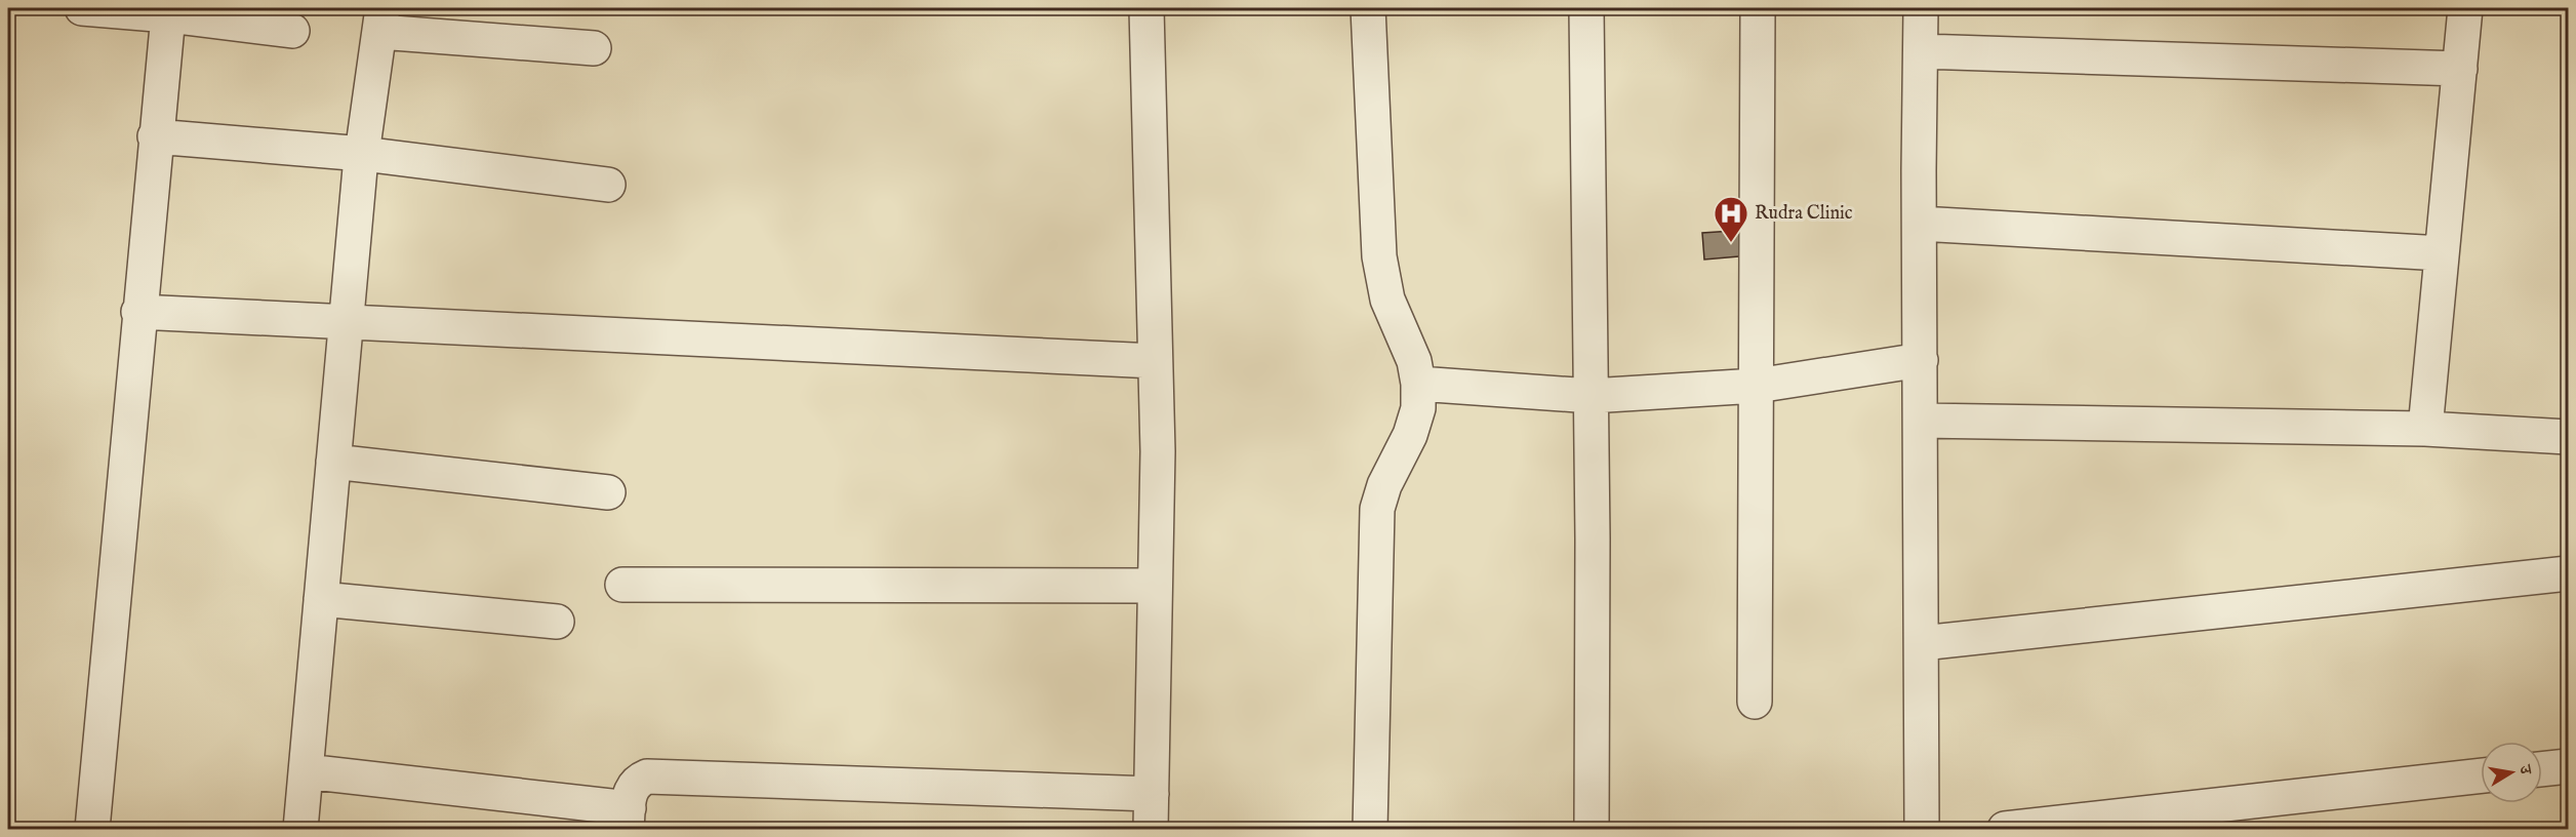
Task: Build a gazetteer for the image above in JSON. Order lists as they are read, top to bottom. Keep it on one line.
{"places":{"hospital":["Rudra Clinic"]},"north":"right"}
